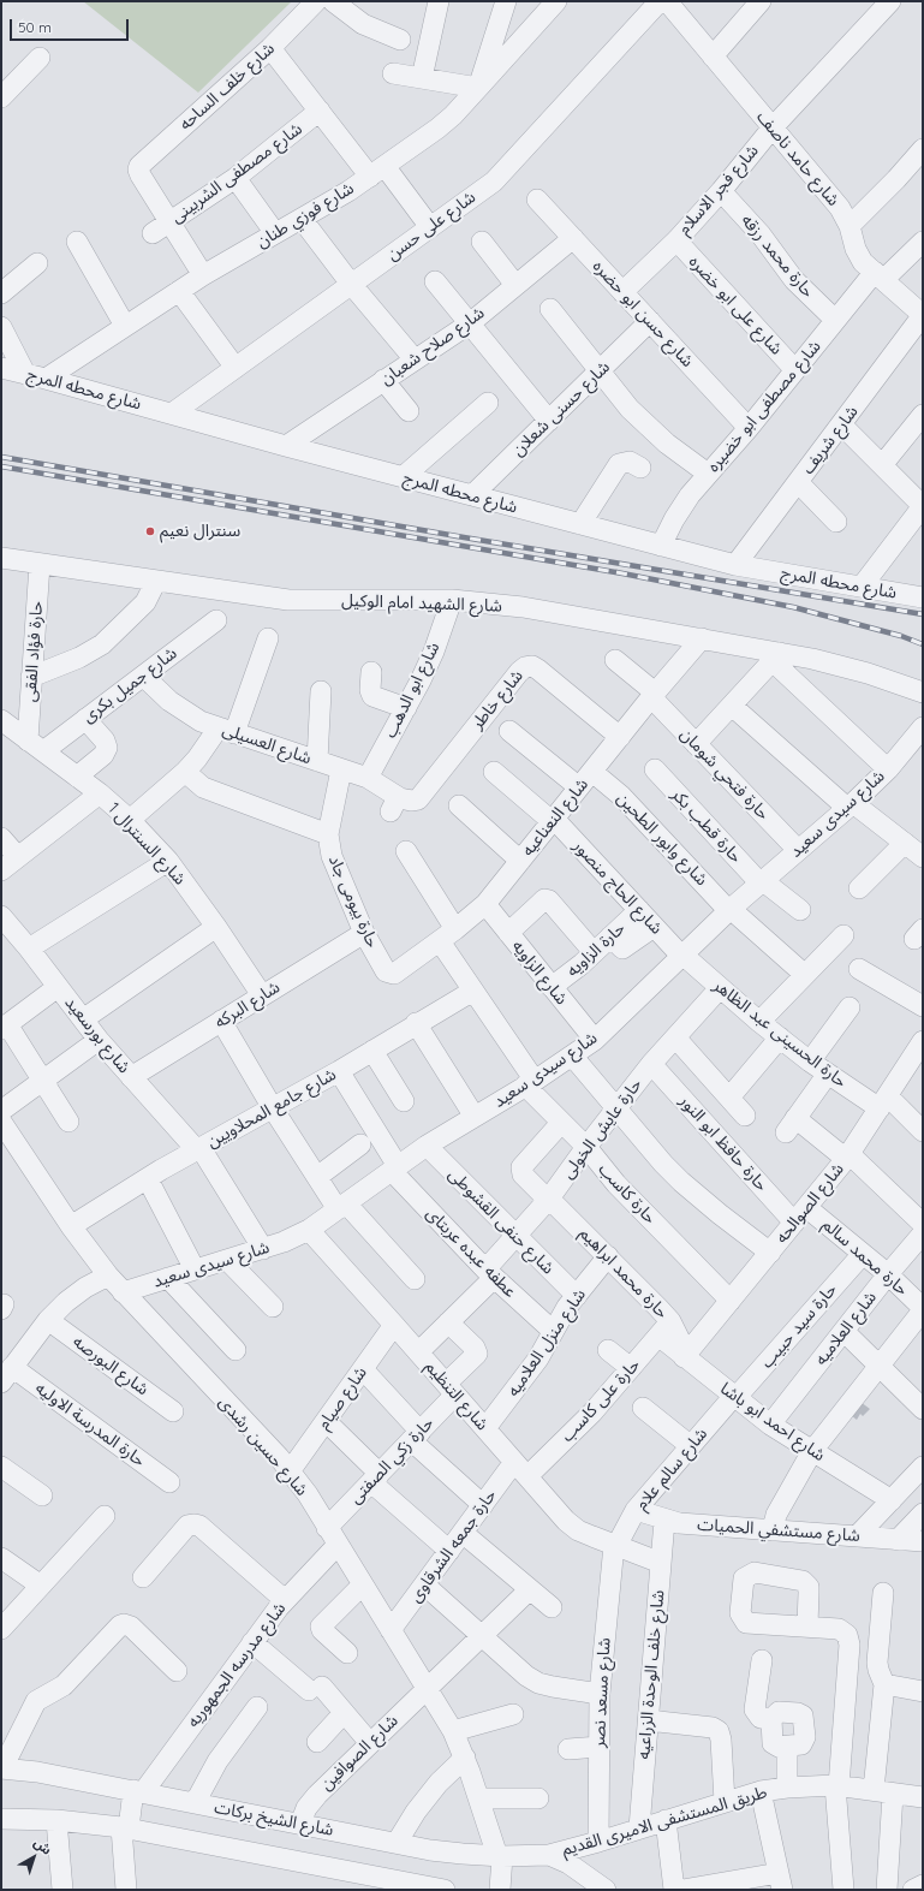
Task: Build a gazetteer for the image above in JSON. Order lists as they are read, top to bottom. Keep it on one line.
{"streets":{"street":["شارع خلف الساحه","شارع حامد ناصف","شارع مصطفى الشربينى","شارع فجر الاسلام","شارع فوزي طنان","شارع على حسن","حارة محمد رزقه","شارع على ابو خضره","شارع حسن ابو حضره","شارع صلاح شعبان","شارع محطه المرج","شارع مصطفى ابو خضيره","شارع حسنى شعلان","شارع شريف","شارع الشهيد امام الوكيل","حارة فؤاد الفقى","شارع جميل بكرى","شارع ابو الدهب","شارع خاطر","شارع العسيلى","حارة فتحي شومان","شارع سيدى سعيد","شارع النعناعيه","حارة قطب بكر","شارع وابور الطحين","شارع السنترال 1","شارع الحاج منصور","حارة بيومى جاد","حارة الزاويه","شارع الزاويه","شارع البركه","حارة الحسينى عبد الظاهر","شارع بورسعيد","شارع جامع المحلاويين","حارة عايش الخولى","حارة حافظ ابو النور","حارة كاسب","شارع الصوالحه","شارع حنفى القشوطى","عطفه عبده عربتاى","حارة محمد سالم","حارة محمد ابراهيم","حارة سيد حبيب","شارع العلاميه","شارع منزل العلاميه","شارع البورصه","شارع التنظيم","شارع صيام","حارة على كاسب","شارع احمد ابو باشا","حارة المدرسة الاوليه","شارع حسين رشدى","حارة زكي الصفتى","شارع سالم علام","شارع مستشفي الحميات","حارة جمعه الشرقاوى","شارع مدرسه الجمهوريه","شارع خلف الوحدة الزراعيه","شارع مسعد نصر","شارع الصوافين","شارع الشيخ بركات","طريق المستشفى الاميرى القديم"]},"crossings":[["شارع خلف الساحه","شارع مصطفى الشربينى"],["شارع حامد ناصف","شارع فجر الاسلام"],["شارع حامد ناصف","شارع على حسن"],["شارع حامد ناصف","شارع مصطفى ابو خضيره"],["شارع حامد ناصف","شارع شريف"],["شارع فجر الاسلام","حارة محمد رزقه"],["شارع فجر الاسلام","شارع على ابو خضره"],["شارع فجر الاسلام","شارع حسن ابو حضره"],["شارع فوزي طنان","شارع محطه المرج"],["شارع على حسن","شارع محطه المرج"],["حارة محمد رزقه","شارع مصطفى ابو خضيره"],["شارع على ابو خضره","شارع مصطفى ابو خضيره"],["شارع حسن ابو حضره","شارع صلاح شعبان"],["شارع حسن ابو حضره","شارع مصطفى ابو خضيره"],["شارع حسن ابو حضره","شارع حسنى شعلان"],["شارع صلاح شعبان","شارع محطه المرج"],["شارع محطه المرج","شارع مصطفى ابو خضيره"],["شارع محطه المرج","شارع حسنى شعلان"],["شارع محطه المرج","شارع شريف"],["شارع الشهيد امام الوكيل","حارة فؤاد الفقى"],["شارع الشهيد امام الوكيل","شارع ابو الدهب"],["شارع الشهيد امام الوكيل","شارع النعناعيه"],["حارة فؤاد الفقى","شارع جميل بكرى"],["حارة فؤاد الفقى","شارع السنترال 1"],["شارع جميل بكرى","شارع العسيلى"],["شارع جميل بكرى","شارع السنترال 1"],["شارع ابو الدهب","شارع العسيلى"],["شارع خاطر","شارع العسيلى"],["شارع خاطر","شارع النعناعيه"],["شارع العسيلى","حارة بيومى جاد"],["حارة فتحي شومان","شارع سيدى سعيد"],["حارة فتحي شومان","شارع النعناعيه"],["شارع سيدى سعيد","حارة قطب بكر"],["شارع سيدى سعيد","شارع وابور الطحين"],["شارع سيدى سعيد","شارع الحاج منصور"],["شارع سيدى سعيد","شارع الزاويه"],["شارع سيدى سعيد","حارة الحسينى عبد الظاهر"],["شارع سيدى سعيد","شارع بورسعيد"],["شارع سيدى سعيد","حارة كاسب"],["شارع سيدى سعيد","شارع حنفى القشوطى"],["شارع سيدى سعيد","عطفه عبده عربتاى"],["شارع سيدى سعيد","شارع التنظيم"],["شارع سيدى سعيد","شارع حسين رشدى"],["شارع النعناعيه","شارع وابور الطحين"],["شارع النعناعيه","شارع الحاج منصور"],["شارع النعناعيه","حارة بيومى جاد"],["شارع النعناعيه","شارع الزاويه"],["شارع النعناعيه","حارة كاسب"],["شارع السنترال 1","شارع البركه"],["شارع الحاج منصور","حارة الزاويه"],["شارع الحاج منصور","حارة الحسينى عبد الظاهر"],["حارة بيومى جاد","شارع البركه"],["حارة الزاويه","شارع الزاويه"],["شارع البركه","شارع بورسعيد"],["حارة الحسينى عبد الظاهر","حارة عايش الخولى"],["حارة الحسينى عبد الظاهر","شارع الصوالحه"],["شارع بورسعيد","شارع جامع المحلاويين"],["شارع جامع المحلاويين","حارة كاسب"],["شارع جامع المحلاويين","عطفه عبده عربتاى"],["شارع جامع المحلاويين","شارع حسين رشدى"],["حارة عايش الخولى","حارة حافظ ابو النور"],["حارة عايش الخولى","حارة كاسب"],["حارة عايش الخولى","شارع حنفى القشوطى"],["حارة عايش الخولى","عطفه عبده عربتاى"],["حارة عايش الخولى","حارة محمد ابراهيم"],["حارة عايش الخولى","شارع التنظيم"],["حارة عايش الخولى","حارة زكي الصفتى"],["حارة حافظ ابو النور","شارع الصوالحه"],["حارة حافظ ابو النور","حارة محمد سالم"],["حارة كاسب","شارع الصوالحه"],["حارة كاسب","حارة محمد ابراهيم"],["شارع الصوالحه","حارة محمد سالم"],["شارع الصوالحه","شارع احمد ابو باشا"],["شارع حنفى القشوطى","شارع منزل العلاميه"],["عطفه عبده عربتاى","شارع منزل العلاميه"],["حارة محمد سالم","حارة سيد حبيب"],["حارة محمد سالم","شارع العلاميه"],["حارة محمد ابراهيم","شارع منزل العلاميه"],["حارة محمد ابراهيم","حارة على كاسب"],["حارة محمد ابراهيم","شارع احمد ابو باشا"],["حارة سيد حبيب","شارع احمد ابو باشا"],["حارة سيد حبيب","شارع سالم علام"],["شارع العلاميه","شارع احمد ابو باشا"],["شارع منزل العلاميه","شارع التنظيم"],["شارع التنظيم","شارع صيام"],["شارع التنظيم","حارة على كاسب"],["شارع التنظيم","حارة زكي الصفتى"],["شارع التنظيم","شارع سالم علام"],["شارع التنظيم","حارة جمعه الشرقاوى"],["شارع التنظيم","شارع خلف الوحدة الزراعيه"],["شارع التنظيم","شارع مسعد نصر"],["شارع صيام","شارع حسين رشدى"],["حارة على كاسب","شارع احمد ابو باشا"],["حارة على كاسب","حارة جمعه الشرقاوى"],["شارع احمد ابو باشا","شارع سالم علام"],["شارع حسين رشدى","حارة زكي الصفتى"],["شارع حسين رشدى","حارة جمعه الشرقاوى"],["شارع حسين رشدى","شارع مدرسه الجمهوريه"],["شارع حسين رشدى","شارع الصوافين"],["شارع حسين رشدى","شارع الشيخ بركات"],["حارة زكي الصفتى","شارع مدرسه الجمهوريه"],["شارع سالم علام","شارع مستشفي الحميات"],["شارع سالم علام","شارع مسعد نصر"],["شارع مستشفي الحميات","شارع خلف الوحدة الزراعيه"],["شارع مدرسه الجمهوريه","شارع الشيخ بركات"],["شارع خلف الوحدة الزراعيه","طريق المستشفى الاميرى القديم"],["شارع مسعد نصر","طريق المستشفى الاميرى القديم"],["شارع الصوافين","شارع الشيخ بركات"],["شارع الشيخ بركات","طريق المستشفى الاميرى القديم"]],"places":["سنترال نعيم"],"scale_bar":"50 m","north":"top right"}
